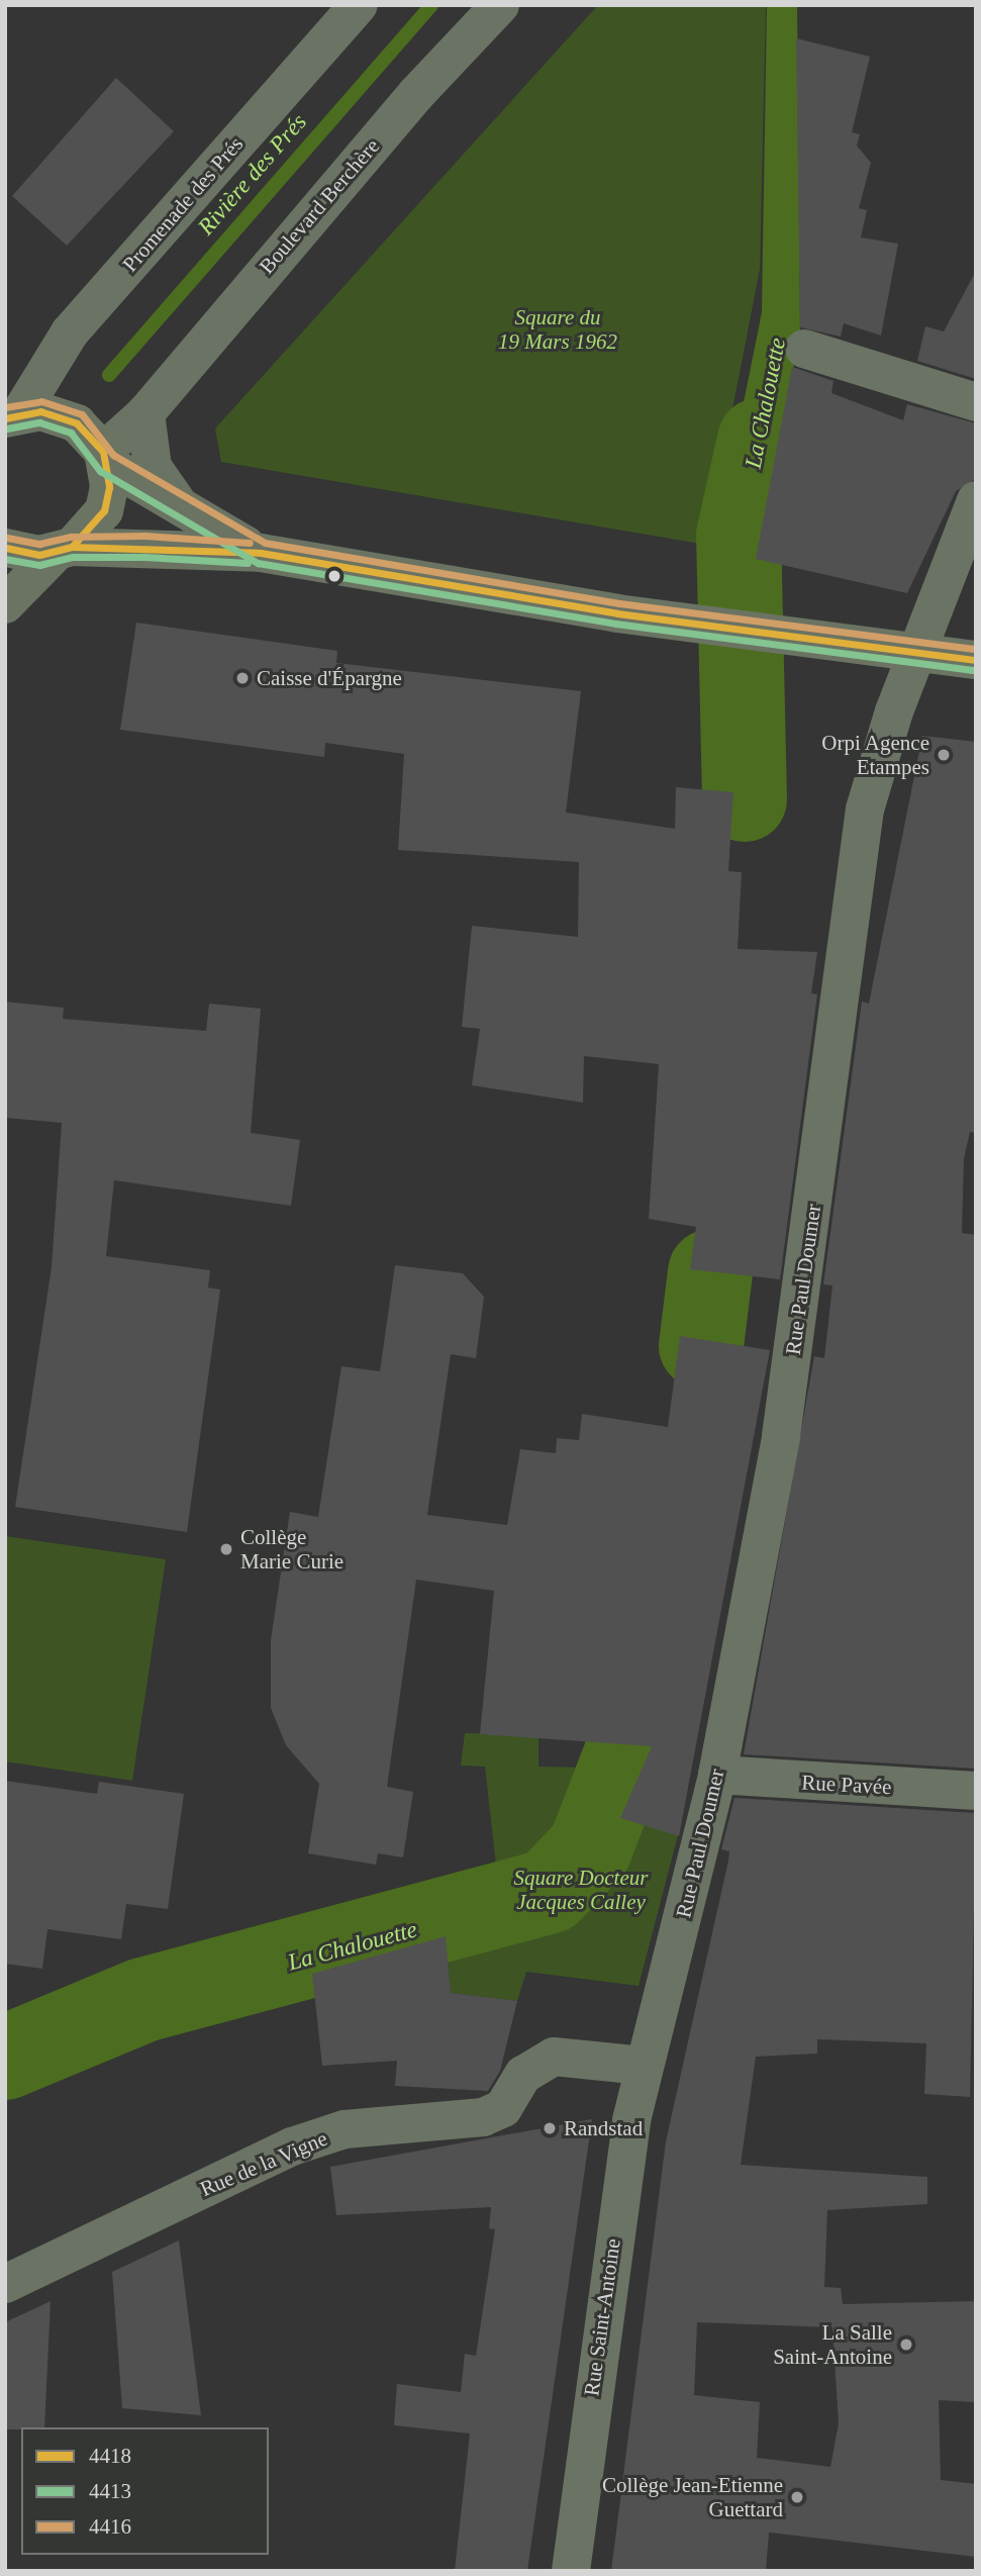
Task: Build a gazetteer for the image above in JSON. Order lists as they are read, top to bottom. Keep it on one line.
{"streets":{"street":["Promenade des Prés","Boulevard Berchère","Rue Paul Doumer","Rue Pavée","Rue de la Vigne","Rue Saint-Antoine"]},"crossings":[["Rue Paul Doumer","Rue Pavée"],["Rue Paul Doumer","Rue de la Vigne"],["Rue Paul Doumer","Rue Saint-Antoine"],["Rue de la Vigne","Rue Saint-Antoine"]],"water":["Rivière des Prés","La Chalouette"],"parks":["Square du 19 Mars 1962","Square Docteur Jacques Calley"],"places":["Caisse d'Épargne","Orpi Agence Etampes","Collège Marie Curie","Randstad","La Salle Saint-Antoine","Collège Jean-Etienne Guettard"],"lines":["transit line 4416","transit line 4418","transit line 4413"],"legend":["4418","4413","4416"]}
